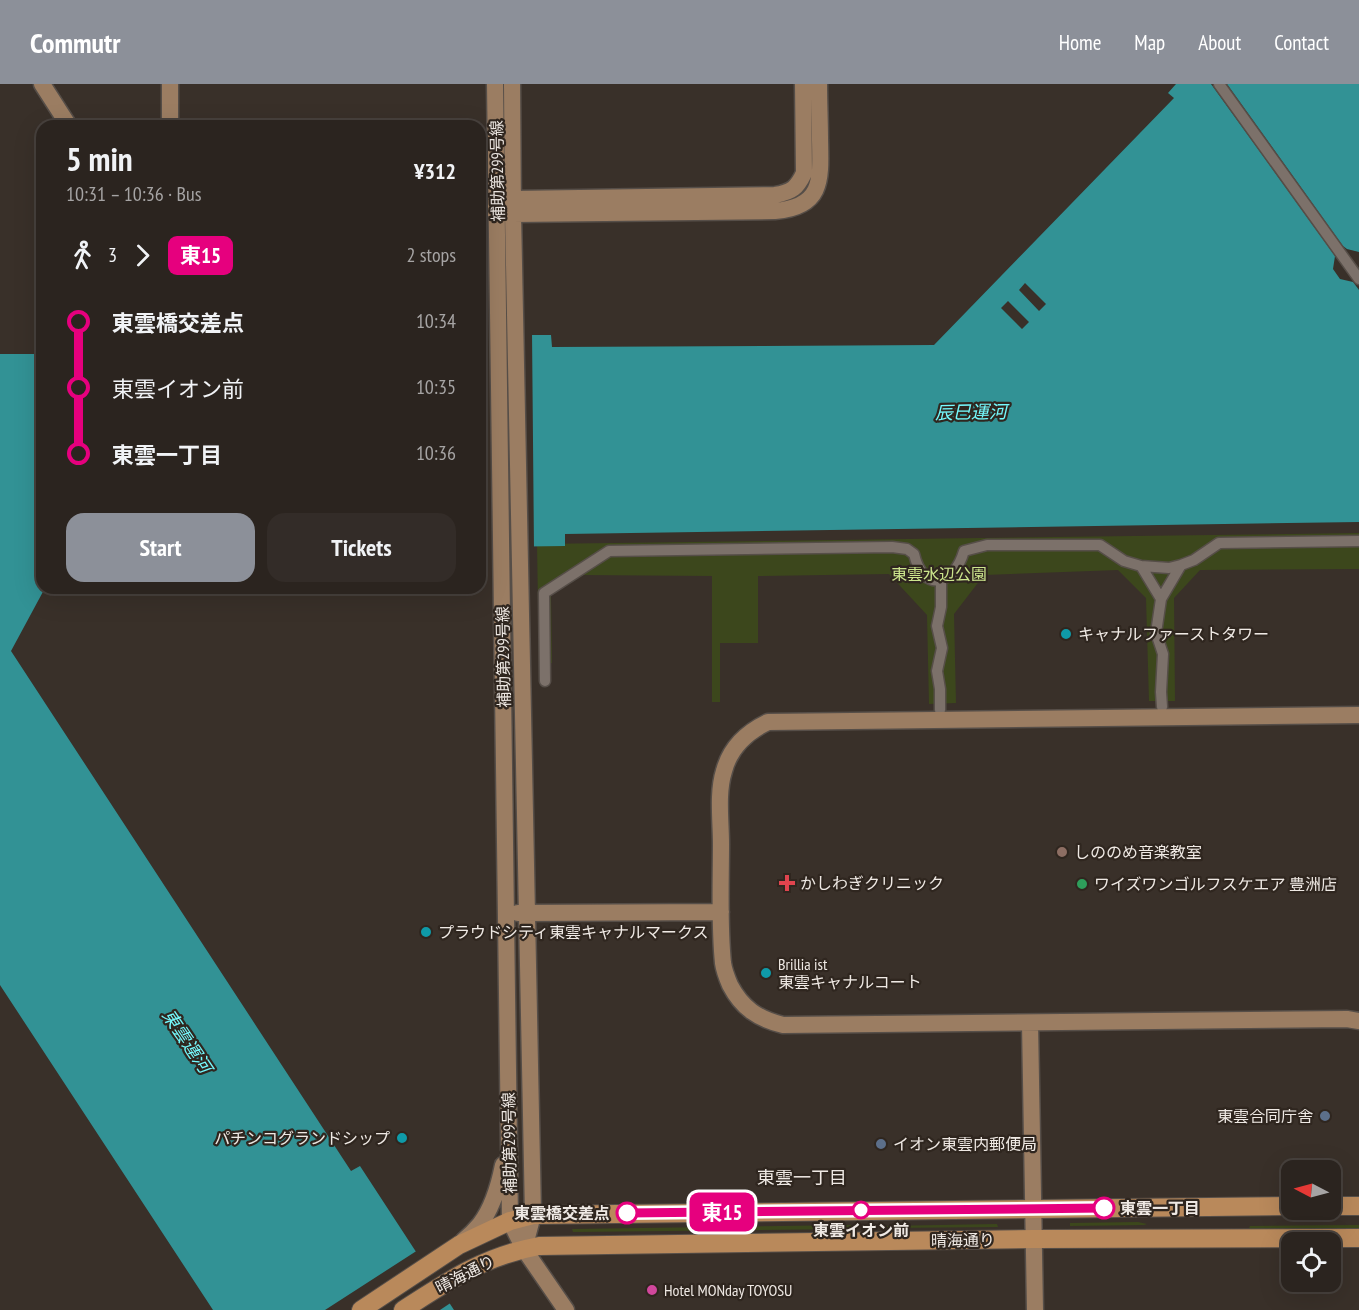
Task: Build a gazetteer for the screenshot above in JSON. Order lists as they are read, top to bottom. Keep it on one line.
{"streets":{"main road":["晴海通り"],"street":["補助第299号線"]},"crossings":[["補助第299号線","晴海通り"]],"districts":["東雲一丁目"],"water":["辰巳運河","東雲運河"],"parks":["東雲水辺公園"],"places":{"other":["キャナルファーストタワー","しののめ音楽教室","ワイズワンゴルフスケエア 豊洲店","プラウドシティ東雲キャナルマークス","Brillia ist 東雲キャナルコート","東雲合同庁舎","パチンコグランドシップ","イオン東雲内郵便局","東雲一丁目","東雲イオン前","東雲橋交差点","Hotel MONday TOYOSU"],"health":["かしわぎクリニック"]},"lines":["bus line 東15"],"north":"left","page":{"header":"Commutr","nav":["Home","Map","About","Contact"],"on_map":"東15","heading":["5 min","10:31 – 10:36 · Bus","¥312"],"legs":["3","東15","2 stops"],"list":[{"name":"東雲橋交差点","value":"10:34"},{"name":"東雲イオン前","value":"10:35"},{"name":"東雲一丁目","value":"10:36"}],"buttons":["Start","Tickets"]}}
